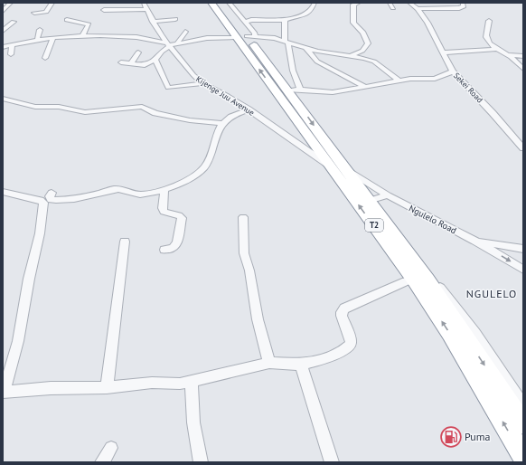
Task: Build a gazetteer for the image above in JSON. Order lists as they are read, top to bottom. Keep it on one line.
{"streets":{"highway":["T2"],"street":["Sekei Road","Kijenge Juu Avenue","Ngulelo Road"]},"crossings":[["Kijenge Juu Avenue","Ngulelo Road"],["Kijenge Juu Avenue","T2"],["Ngulelo Road","T2"]],"districts":["NGULELO"],"places":{"fuel station":["Puma"]}}
